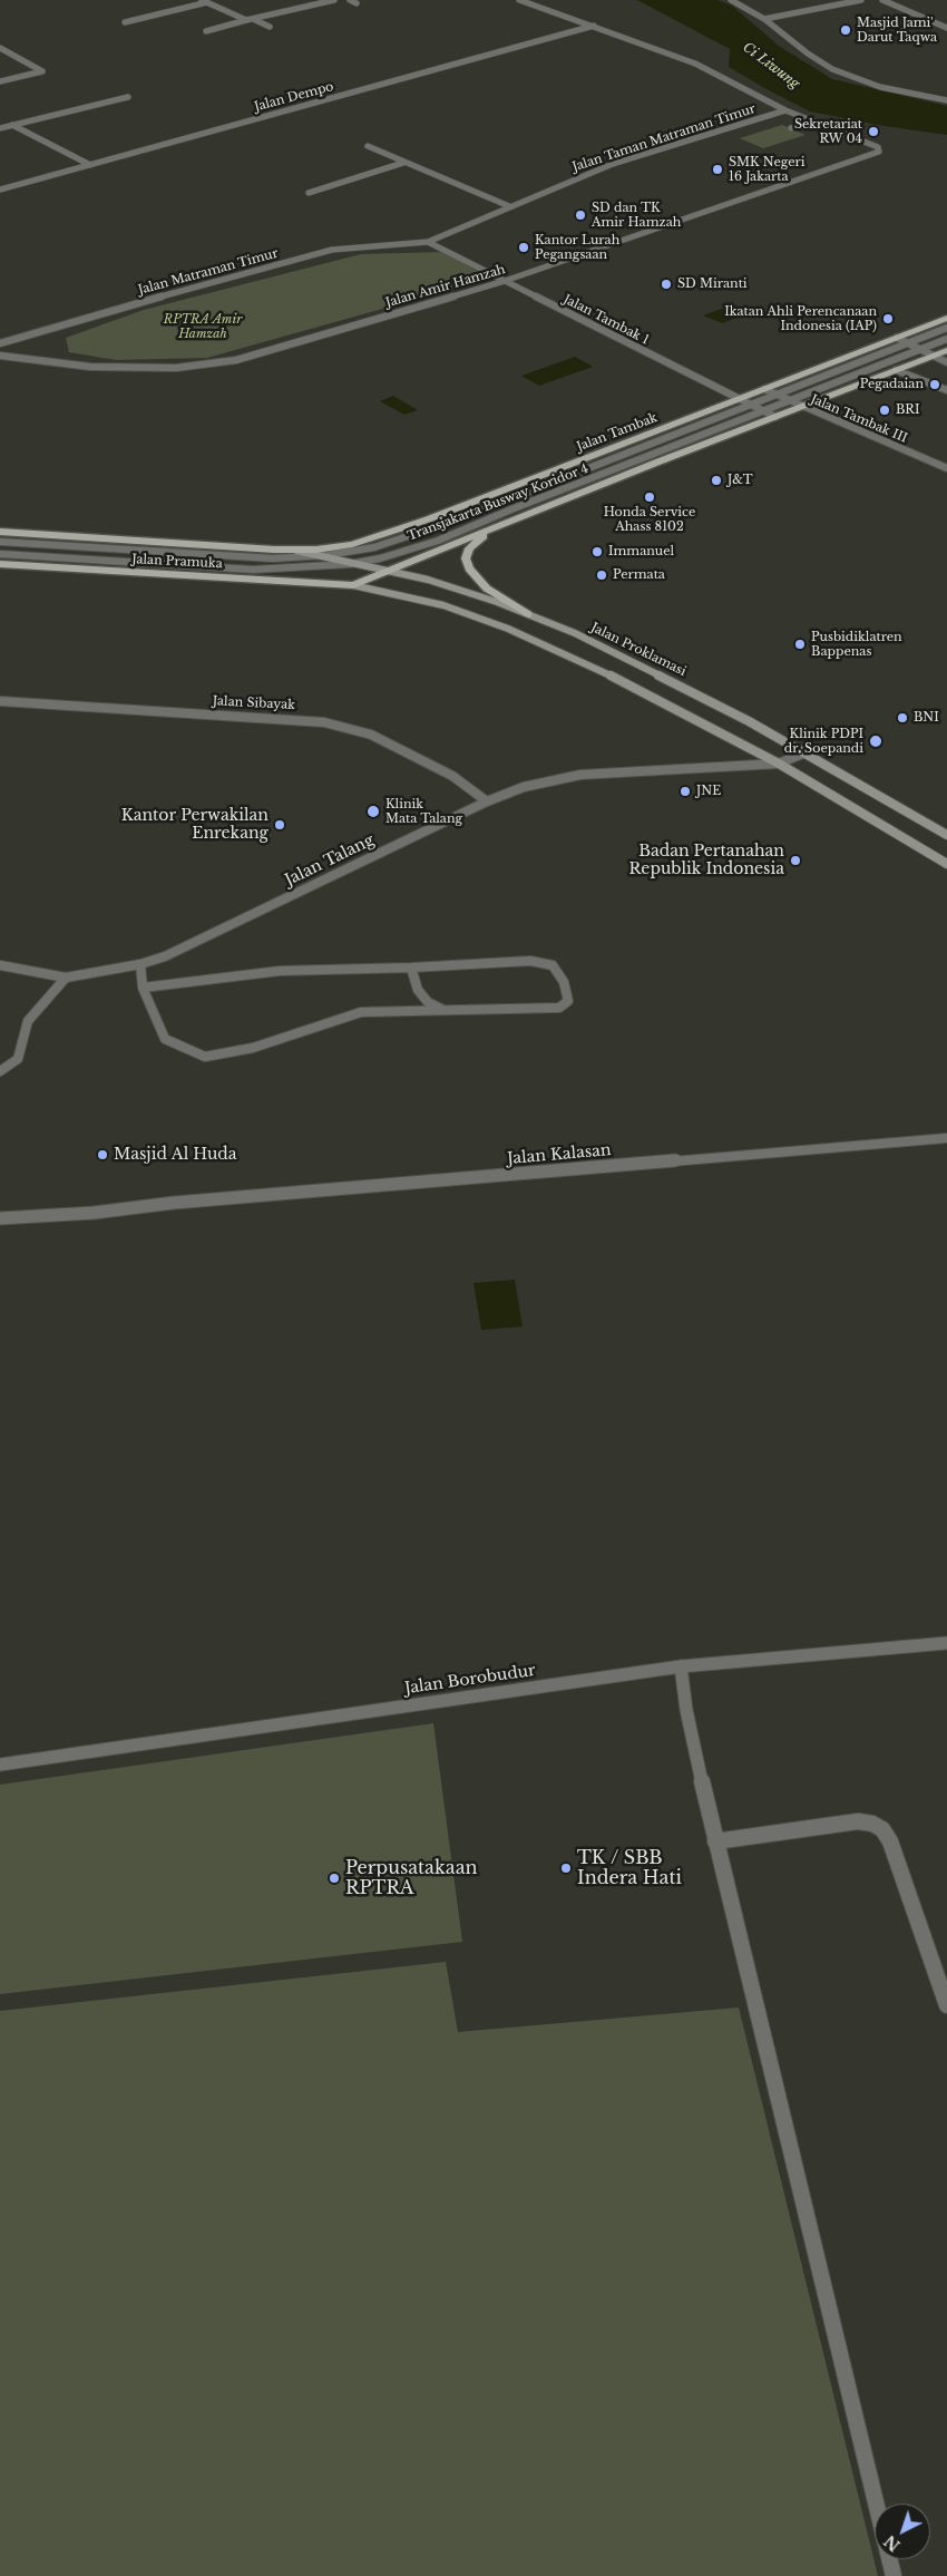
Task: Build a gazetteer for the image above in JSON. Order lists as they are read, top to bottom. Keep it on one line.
{"streets":{"main road":["Jalan Tambak","Jalan Pramuka","Jalan Proklamasi"],"street":["Jalan Dempo","Jalan Taman Matraman Timur","Jalan Matraman Timur","Jalan Amir Hamzah","Jalan Tambak 1","Jalan Tambak III","Transjakarta Busway Koridor 4","Jalan Sibayak","Jalan Talang","Jalan Kalasan","Jalan Borobudur"]},"crossings":[["Jalan Taman Matraman Timur","Jalan Matraman Timur"],["Jalan Taman Matraman Timur","Jalan Tambak 1"],["Jalan Matraman Timur","Jalan Tambak 1"],["Jalan Amir Hamzah","Jalan Tambak 1"],["Jalan Tambak 1","Jalan Tambak"],["Jalan Tambak 1","Transjakarta Busway Koridor 4"],["Jalan Tambak III","Jalan Tambak"],["Jalan Tambak III","Transjakarta Busway Koridor 4"],["Jalan Tambak","Jalan Pramuka"],["Jalan Tambak","Jalan Proklamasi"],["Transjakarta Busway Koridor 4","Jalan Proklamasi"],["Jalan Proklamasi","Jalan Talang"],["Jalan Sibayak","Jalan Talang"]],"water":["Ci Liwung"],"parks":["RPTRA Amir Hamzah"],"places":["Masjid Jami' Darut Taqwa","Sekretariat RW 04","SMK Negeri 16 Jakarta","SD dan TK Amir Hamzah","Kantor Lurah Pegangsaan","SD Miranti","Ikatan Ahli Perencanaan Indonesia (IAP)","Pegadaian","BRI","J&T","Honda Service Ahass 8102","Immanuel","Permata","Pusbidiklatren Bappenas","BNI","Klinik PDPI dr. Soepandi","JNE","Klinik Mata Talang","Kantor Perwakilan Enrekang","Badan Pertanahan Republik Indonesia","Masjid Al Huda","TK / SBB Indera Hati","Perpusatakaan RPTRA"],"north":"bottom left"}
